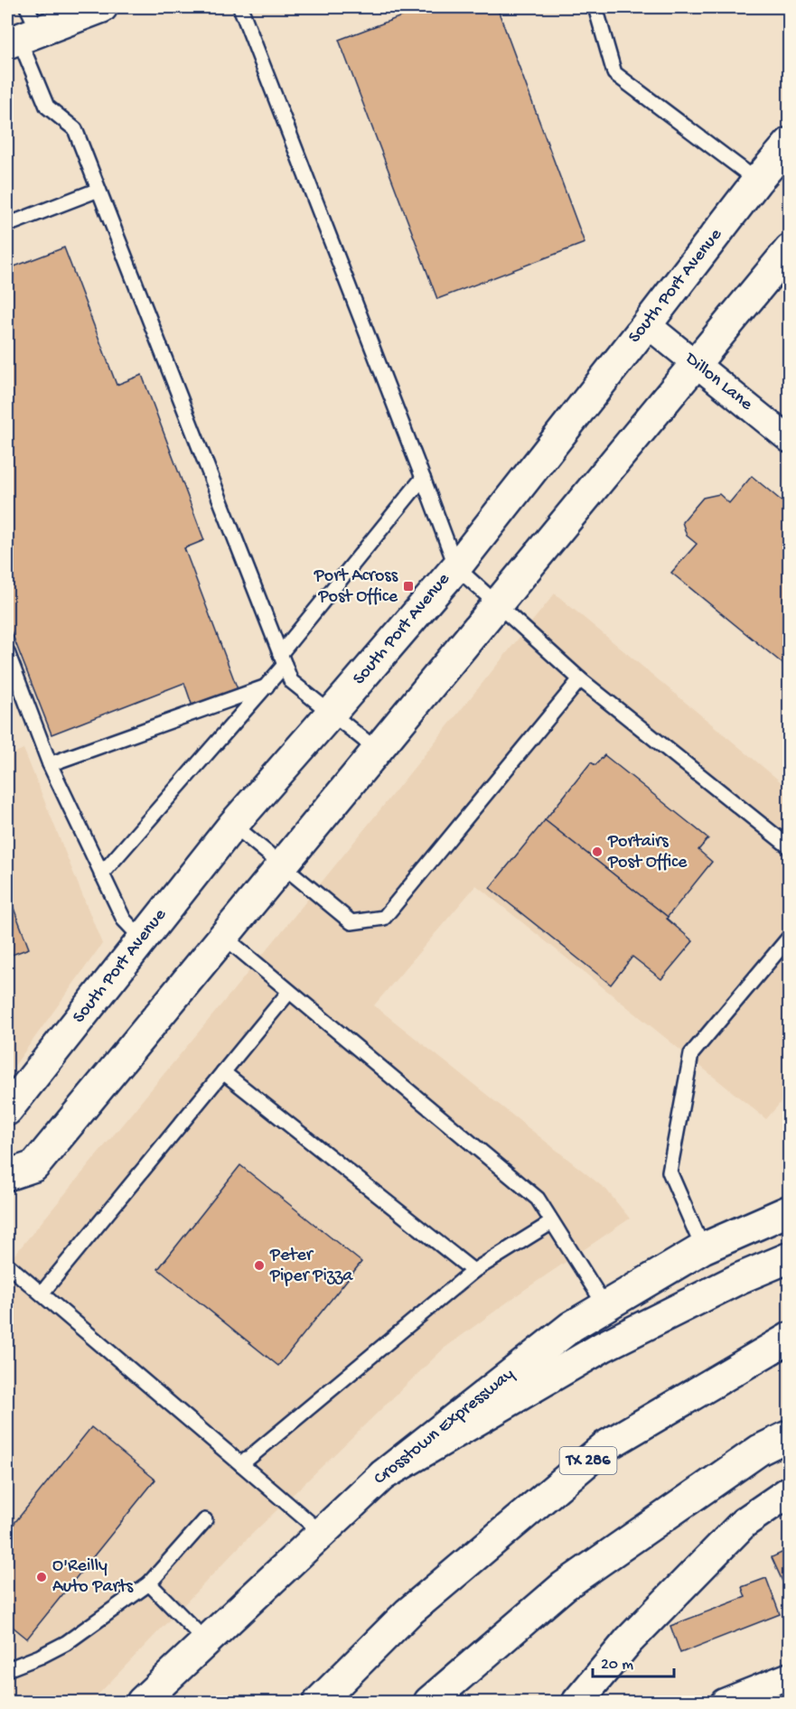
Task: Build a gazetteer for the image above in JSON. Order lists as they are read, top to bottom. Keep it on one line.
{"streets":{"main road":["South Port Avenue","Crosstown Expressway","TX 286"],"street":["Dillon Lane"]},"crossings":[["South Port Avenue","Dillon Lane"]],"places":{"transit":["Port Across Post Office"],"other":["Portairs Post Office","Peter Piper Pizza","O'Reilly Auto Parts"]},"scale_bar":"20 m"}
